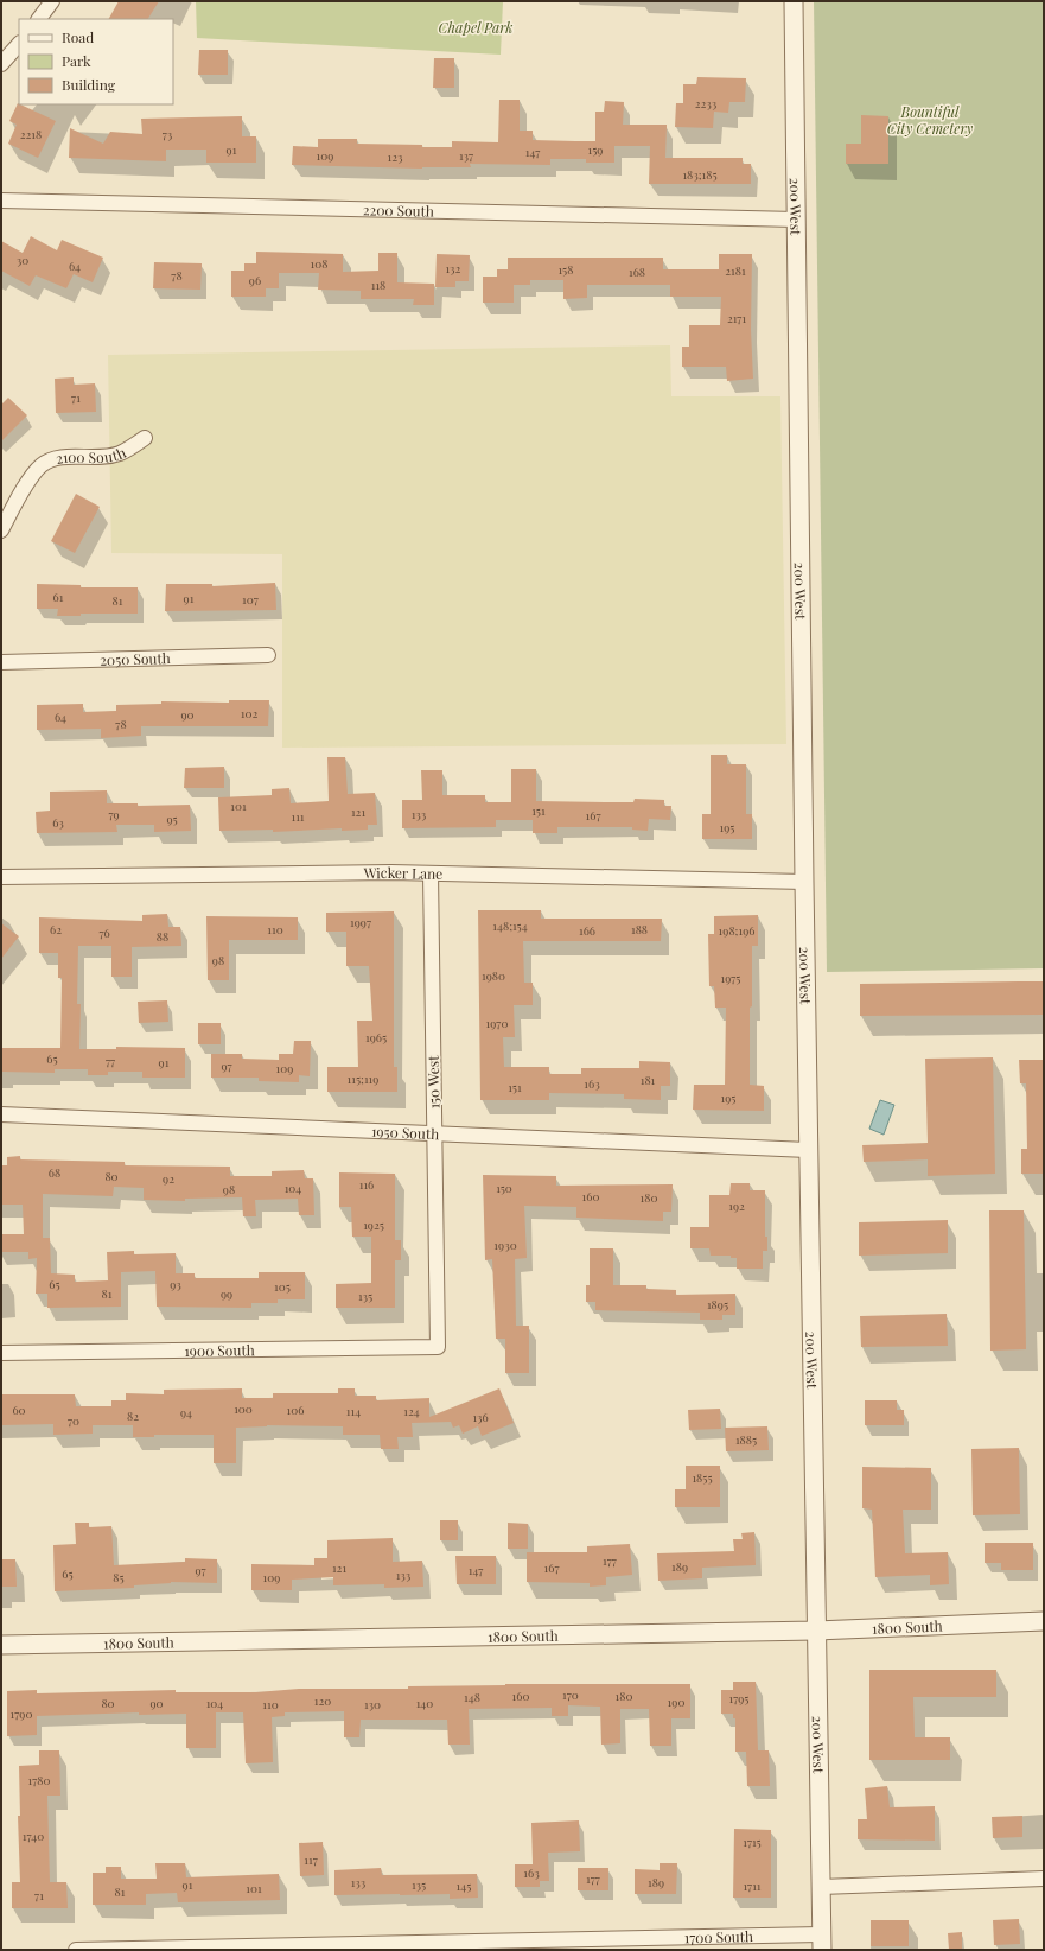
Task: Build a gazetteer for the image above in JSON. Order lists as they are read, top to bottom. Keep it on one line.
{"streets":{"street":["200 West","2200 South","2100 South","2050 South","Wicker Lane","150 West","1950 South","1900 South","1800 South","1700 South"]},"crossings":[["200 West","2200 South"],["200 West","Wicker Lane"],["200 West","1950 South"],["200 West","1800 South"],["200 West","1700 South"],["Wicker Lane","150 West"],["150 West","1950 South"],["150 West","1900 South"]],"parks":["Chapel Park","Bountiful City Cemetery"],"house_numbers":["2233","2218","73","91","159","147","109","137","123","183;185","30","108","64","132","158","2181","168","78","96","118","2171","71","61","91","107","81","102","90","64","78","101","151","121","79","133","167","111","95","63","195","1997","148;154","62","110","188","166","198;196","76","88","98","1980","1975","1970","1965","65","77","91","97","109","115;119","181","163","151","195","68","80","92","116","104","150","98","160","180","192","1925","1930","65","93","105","81","99","135","1895","100","60","106","114","124","94","82","136","70","1885","1855","177","189","121","167","97","147","65","133","85","109","170","160","180","148","1795","120","190","80","90","104","140","110","130","1790","1780","1740","1715","117","163","177","133","189","91","135","145","1711","101","81","71"],"legend":["Road","Park","Building"]}
